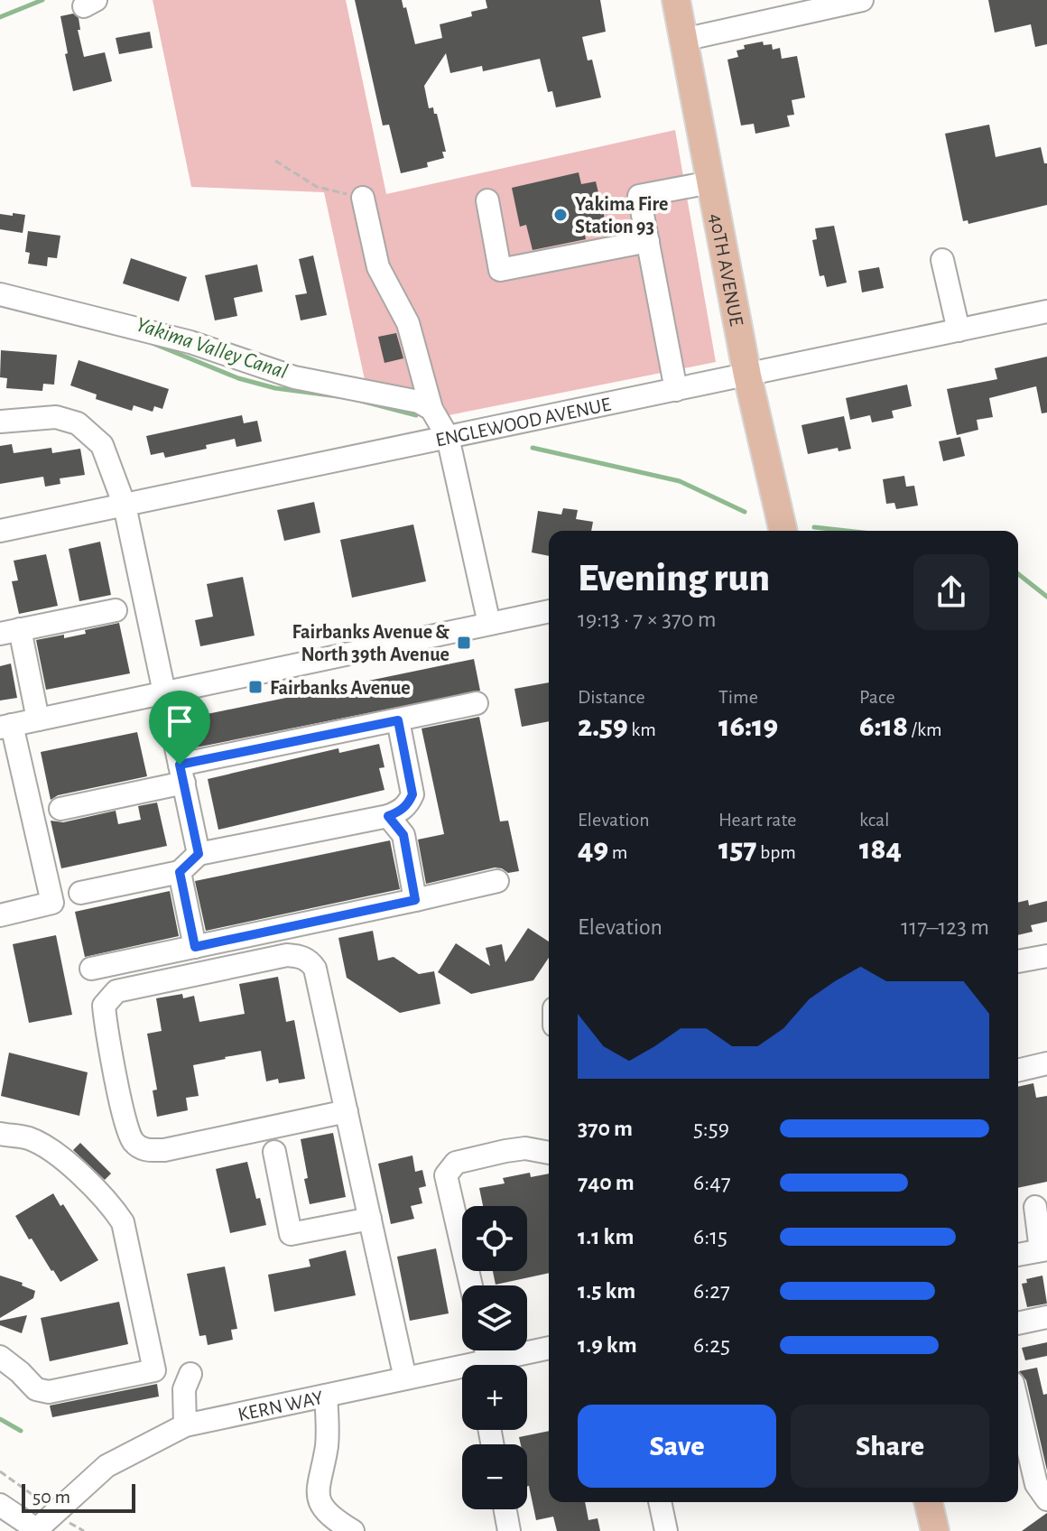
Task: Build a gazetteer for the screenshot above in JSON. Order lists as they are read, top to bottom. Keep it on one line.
{"streets":{"main road":["40TH AVENUE"],"street":["ENGLEWOOD AVENUE","KERN WAY"]},"crossings":[["40TH AVENUE","ENGLEWOOD AVENUE"]],"water":["Yakima Valley Canal"],"places":{"other":["Yakima Fire Station 93"],"transit":["Fairbanks Avenue & North 39th Avenue","Fairbanks Avenue"]},"scale_bar":"50 m","page":{"heading":["Evening run","19:13 · 7 × 370 m"],"stats":[["Distance","2.59 km"],["Time","16:19"],["Pace","6:18 /km"],["Elevation","49 m"],["Heart rate","157 bpm"],["kcal","184"]],"chart":["Elevation","117–123 m"],"list":[{"name":"370 m","note":"5:59"},{"name":"740 m","note":"6:47"},{"name":"1.1 km","note":"6:15"},{"name":"1.5 km","note":"6:27"},{"name":"1.9 km","note":"6:25"}],"map_buttons":["+","−"],"buttons":["Save","Share"],"scale":"50 m"}}
